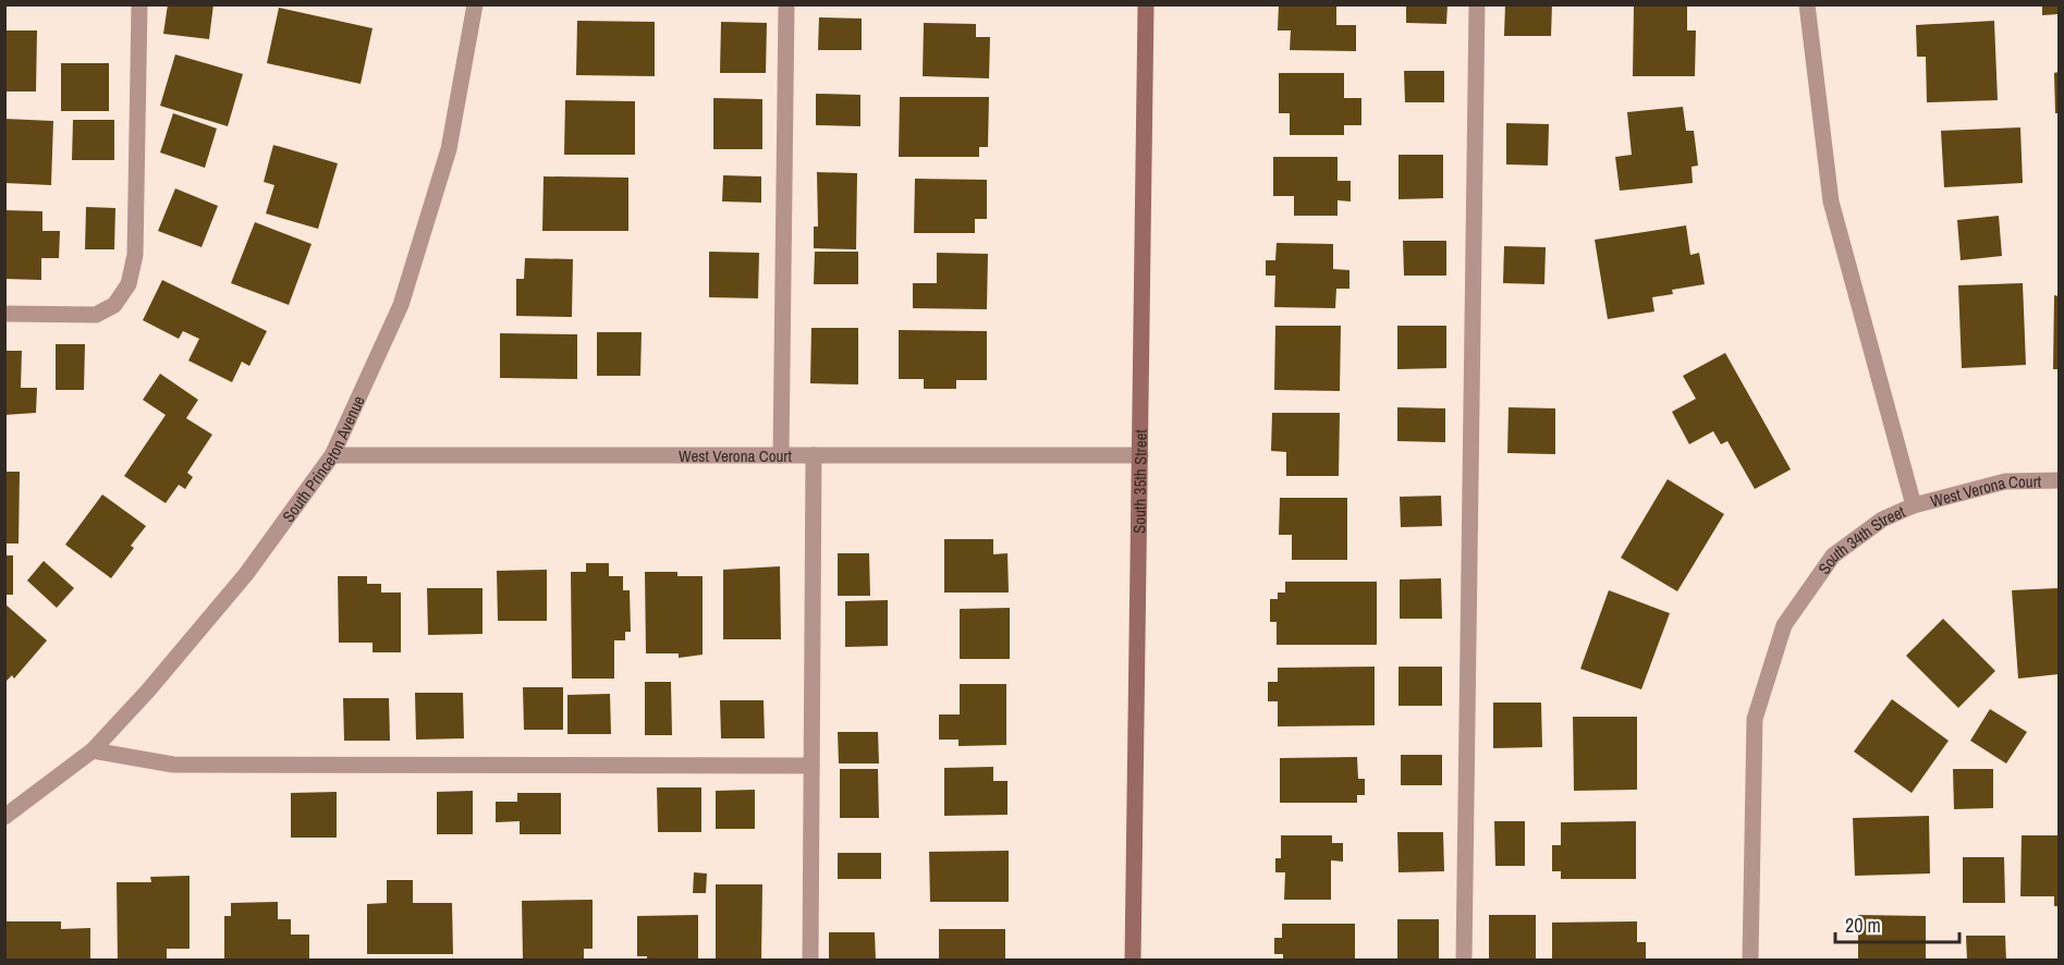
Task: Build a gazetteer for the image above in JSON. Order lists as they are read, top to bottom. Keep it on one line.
{"streets":{"main road":["South 35th Street"],"street":["West Verona Court","South Princeton Avenue","South 34th Street"]},"crossings":[["West Verona Court","South Princeton Avenue"],["West Verona Court","South 35th Street"],["West Verona Court","South 34th Street"]],"scale_bar":"20 m"}
